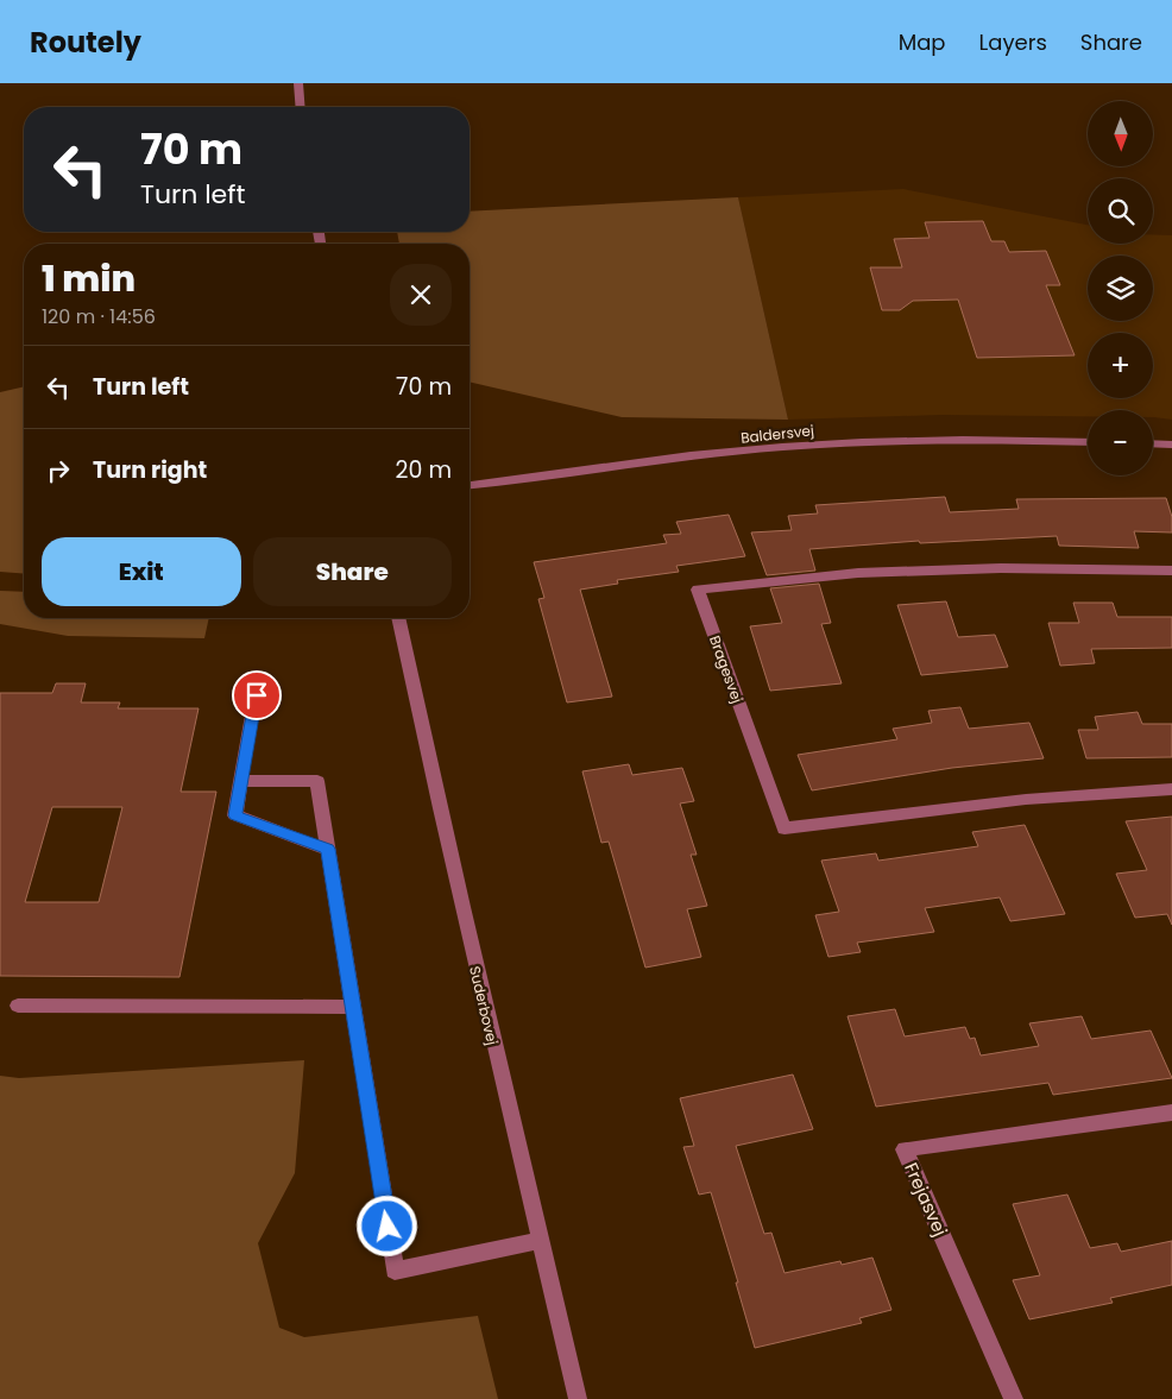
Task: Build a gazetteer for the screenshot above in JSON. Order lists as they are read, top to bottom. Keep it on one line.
{"streets":{"street":["Baldersvej","Bragesvej","Suderbovej","Frejasvej"]},"north":"bottom","page":{"header":"Routely","nav":["Map","Layers","Share"],"map_buttons":["+","−"],"turn":["70 m","Turn left"],"heading":["1 min","120 m · 14:56"],"list":[{"name":"Turn left","value":"70 m"},{"name":"Turn right","value":"20 m"}],"buttons":["Exit","Share"]}}
